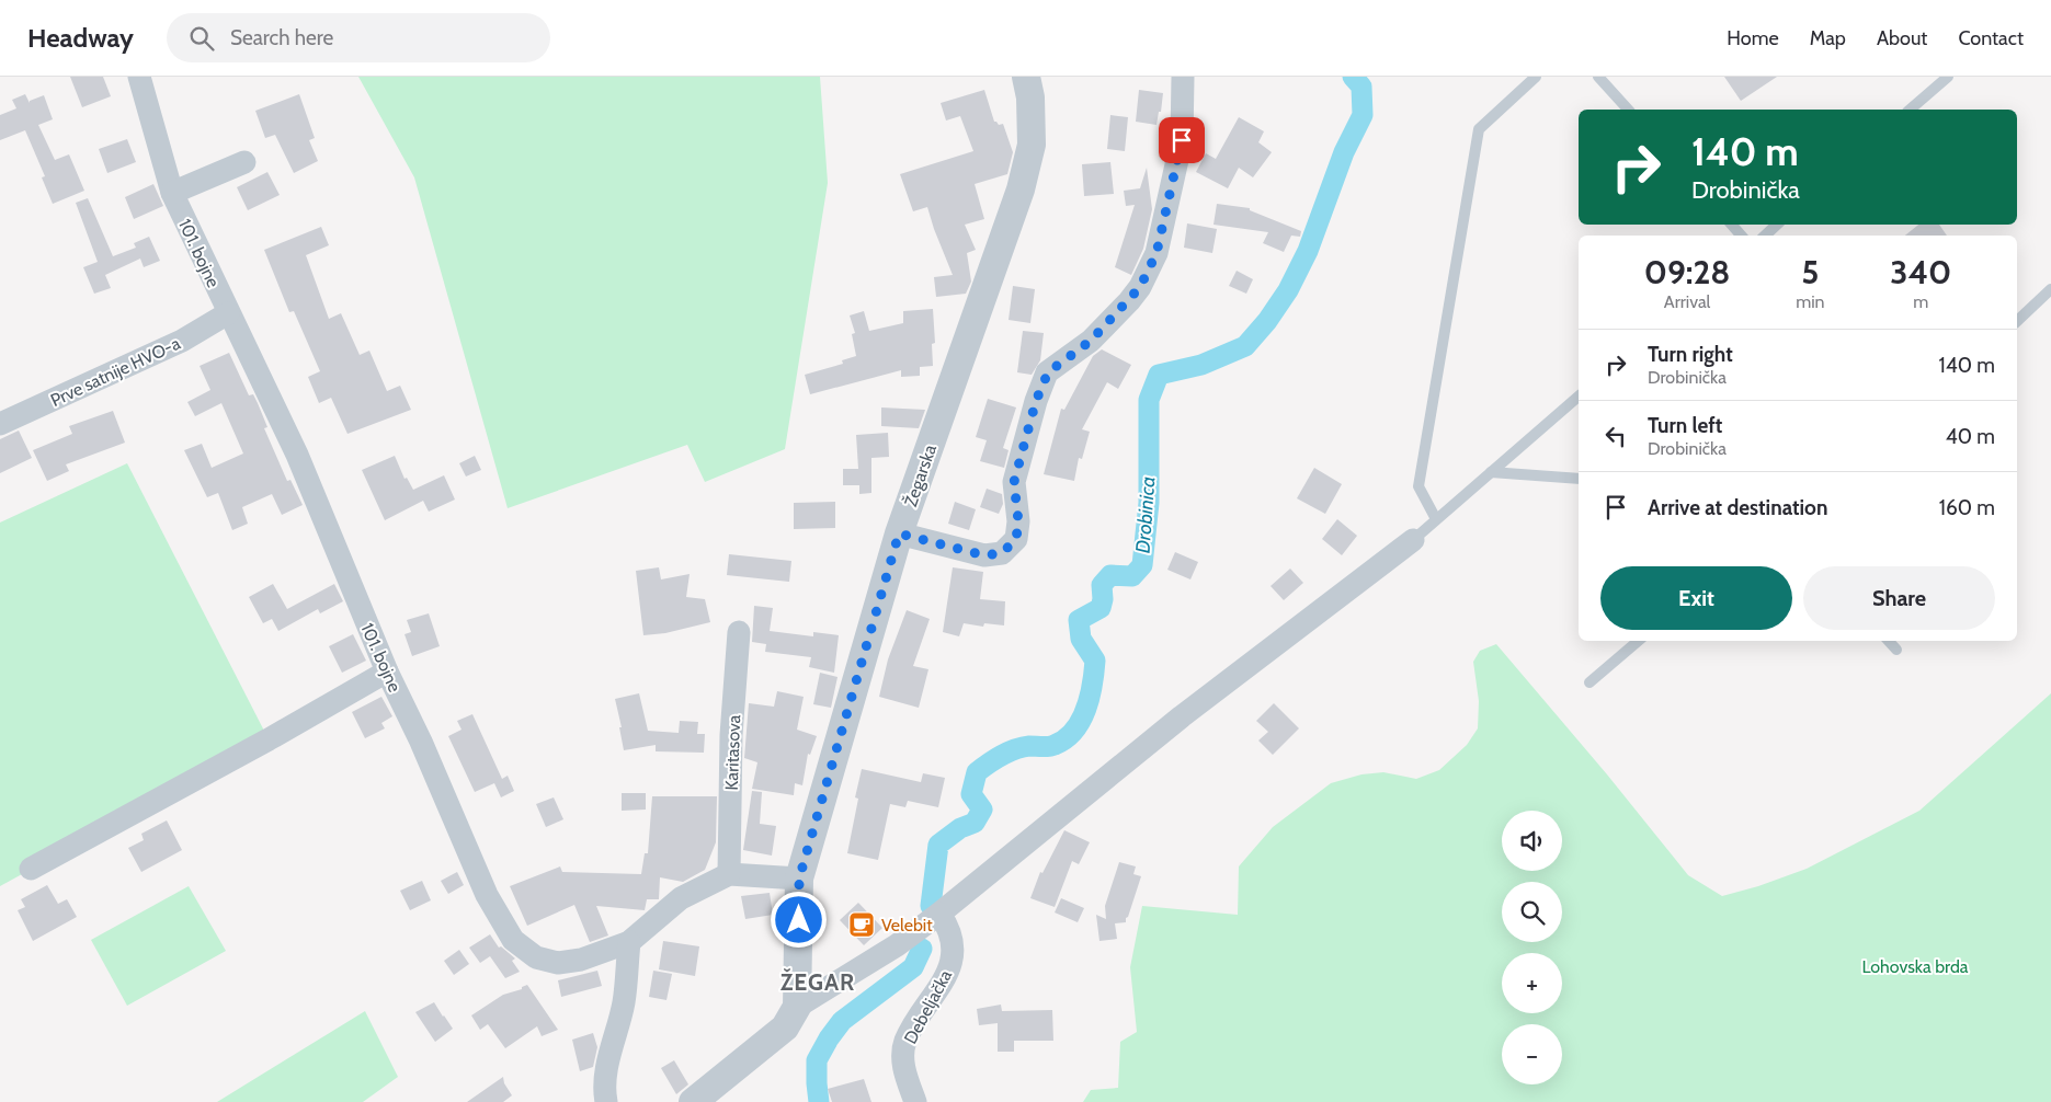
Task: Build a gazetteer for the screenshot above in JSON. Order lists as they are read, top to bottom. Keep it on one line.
{"streets":{"street":["101. bojne","Prve satnije HVO-a","Žegarska","Karitasova","Debeljačka"]},"crossings":[["101. bojne","Prve satnije HVO-a"],["101. bojne","Karitasova"]],"districts":["ŽEGAR"],"water":["Drobinica"],"parks":["Lohovska brda"],"places":{"cafe":["Velebit"]},"page":{"header":"Headway","search":"Search here","nav":["Home","Map","About","Contact"],"turn":["140 m","Drobinička"],"eta":["09:28","Arrival","5","min","340","m"],"list":[{"name":"Turn right","note":"Drobinička","value":"140 m"},{"name":"Turn left","note":"Drobinička","value":"40 m"},{"name":"Arrive at destination","value":"160 m"}],"buttons":["Exit","Share"],"map_buttons":["+","−"]}}
